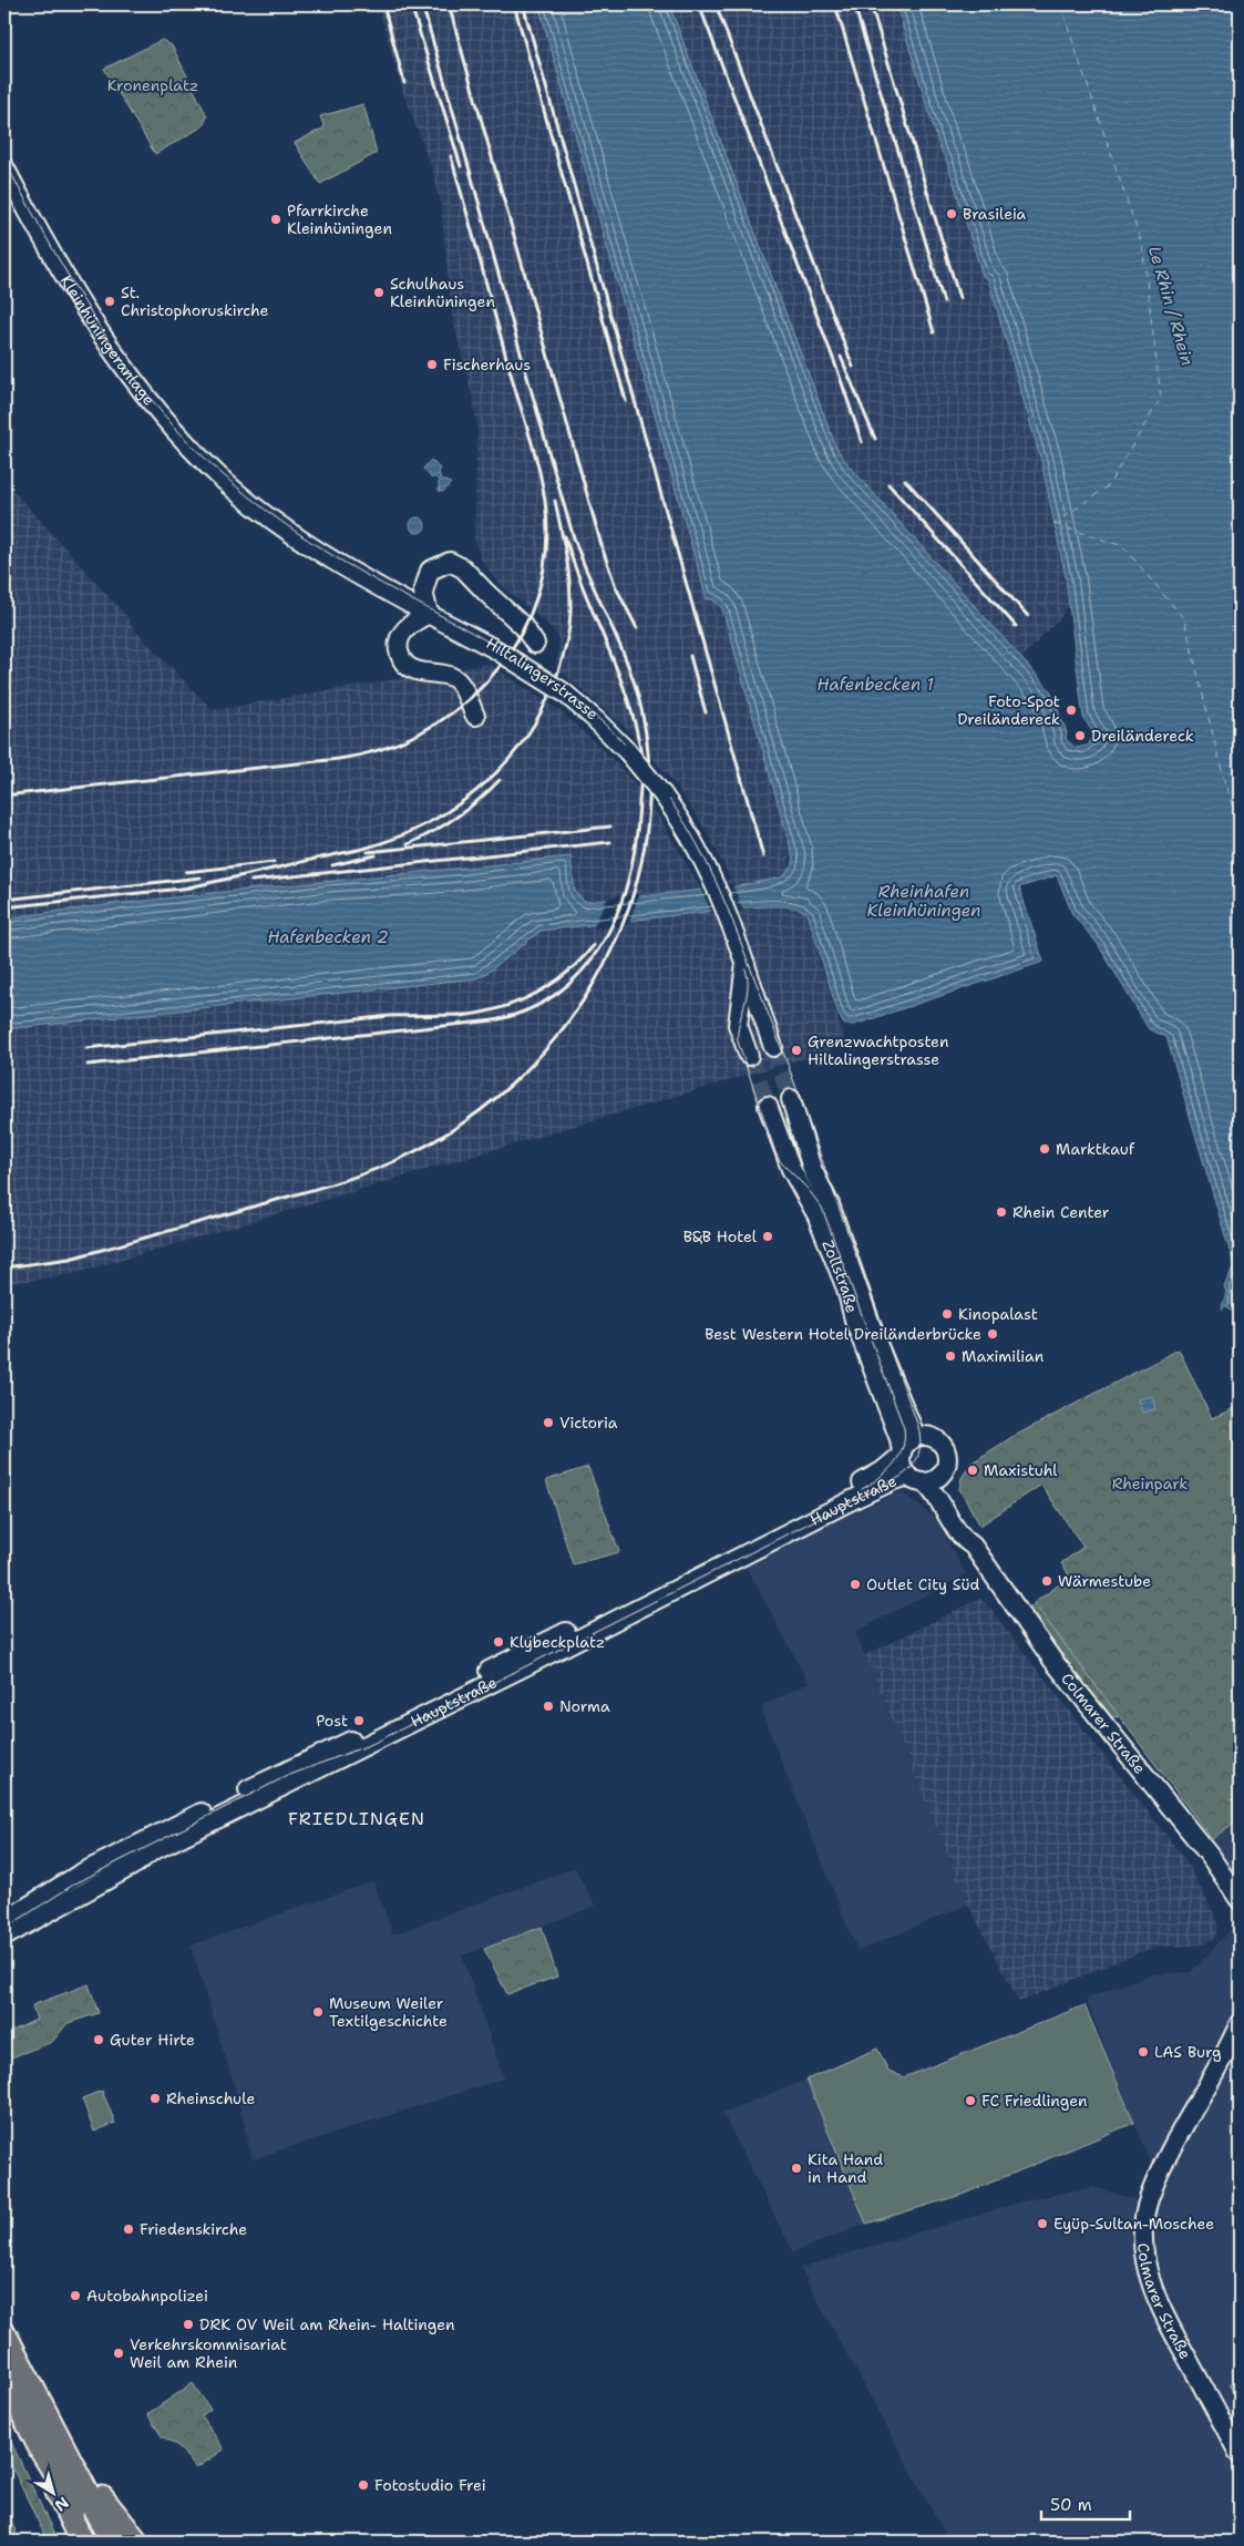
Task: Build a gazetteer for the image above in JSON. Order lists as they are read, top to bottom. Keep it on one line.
{"streets":{"main road":["Kleinhüningeranlage","Hiltalingerstrasse","Zollstraße","Hauptstraße","Colmarer Straße"]},"crossings":[["Kleinhüningeranlage","Hiltalingerstrasse"],["Zollstraße","Hauptstraße"],["Zollstraße","Colmarer Straße"],["Hauptstraße","Colmarer Straße"]],"districts":["FRIEDLINGEN"],"water":["Le Rhin / Rhein","Hafenbecken 1","Rheinhafen Kleinhüningen","Hafenbecken 2"],"parks":["Kronenplatz","Rheinpark"],"places":["Brasileia","Pfarrkirche Kleinhüningen","Schulhaus Kleinhüningen","St. Christophoruskirche","Fischerhaus","Foto-Spot Dreiländereck","Dreiländereck","Grenzwachtposten Hiltalingerstrasse","Marktkauf","Rhein Center","B&B Hotel","Kinopalast","Best Western Hotel Dreiländerbrücke","Maximilian","Victoria","Maxistuhl","Wärmestube","Outlet City Süd","Klybeckplatz","Norma","Post","Museum Weiler Textilgeschichte","Guter Hirte","LAS Burg","Rheinschule","FC Friedlingen","Kita Hand in Hand","Eyüp-Sultan-Moschee","Friedenskirche","Autobahnpolizei","DRK OV Weil am Rhein- Haltingen","Verkehrskommisariat Weil am Rhein","Fotostudio Frei"],"scale_bar":"50 m","north":"bottom right"}
